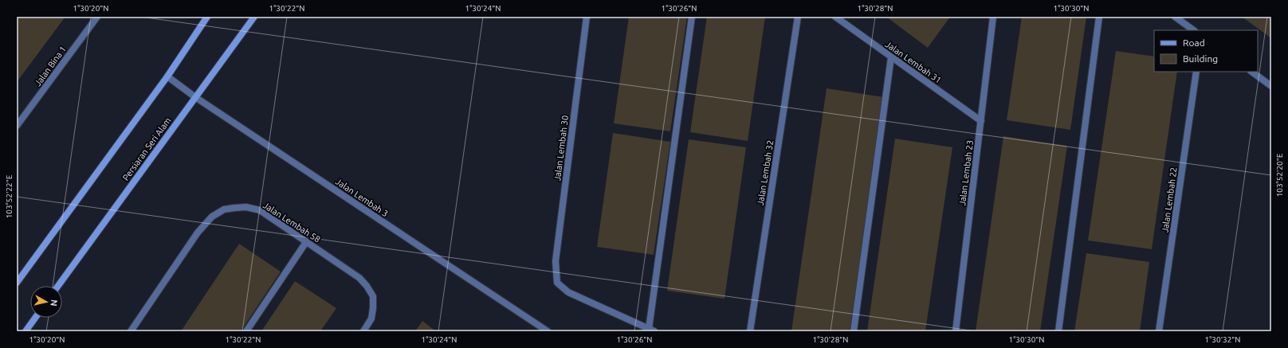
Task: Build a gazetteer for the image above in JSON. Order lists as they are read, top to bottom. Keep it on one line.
{"streets":{"main road":["Persiaran Seri Alam"],"street":["Jalan Lembah 31","Jalan Bina 1","Jalan Lembah 30","Jalan Lembah 32","Jalan Lembah 23","Jalan Lembah 3","Jalan Lembah 22","Jalan Lembah 58"]},"crossings":[["Jalan Lembah 31","Jalan Lembah 23"],["Persiaran Seri Alam","Jalan Lembah 3"]],"legend":["Road","Building"],"north":"right","coordinates":["1°30'20\"N","1°30'22\"N","1°30'24\"N","1°30'26\"N","1°30'28\"N","1°30'30\"N","103°52'20\"E","103°52'22\"E","1°30'32\"N"]}
